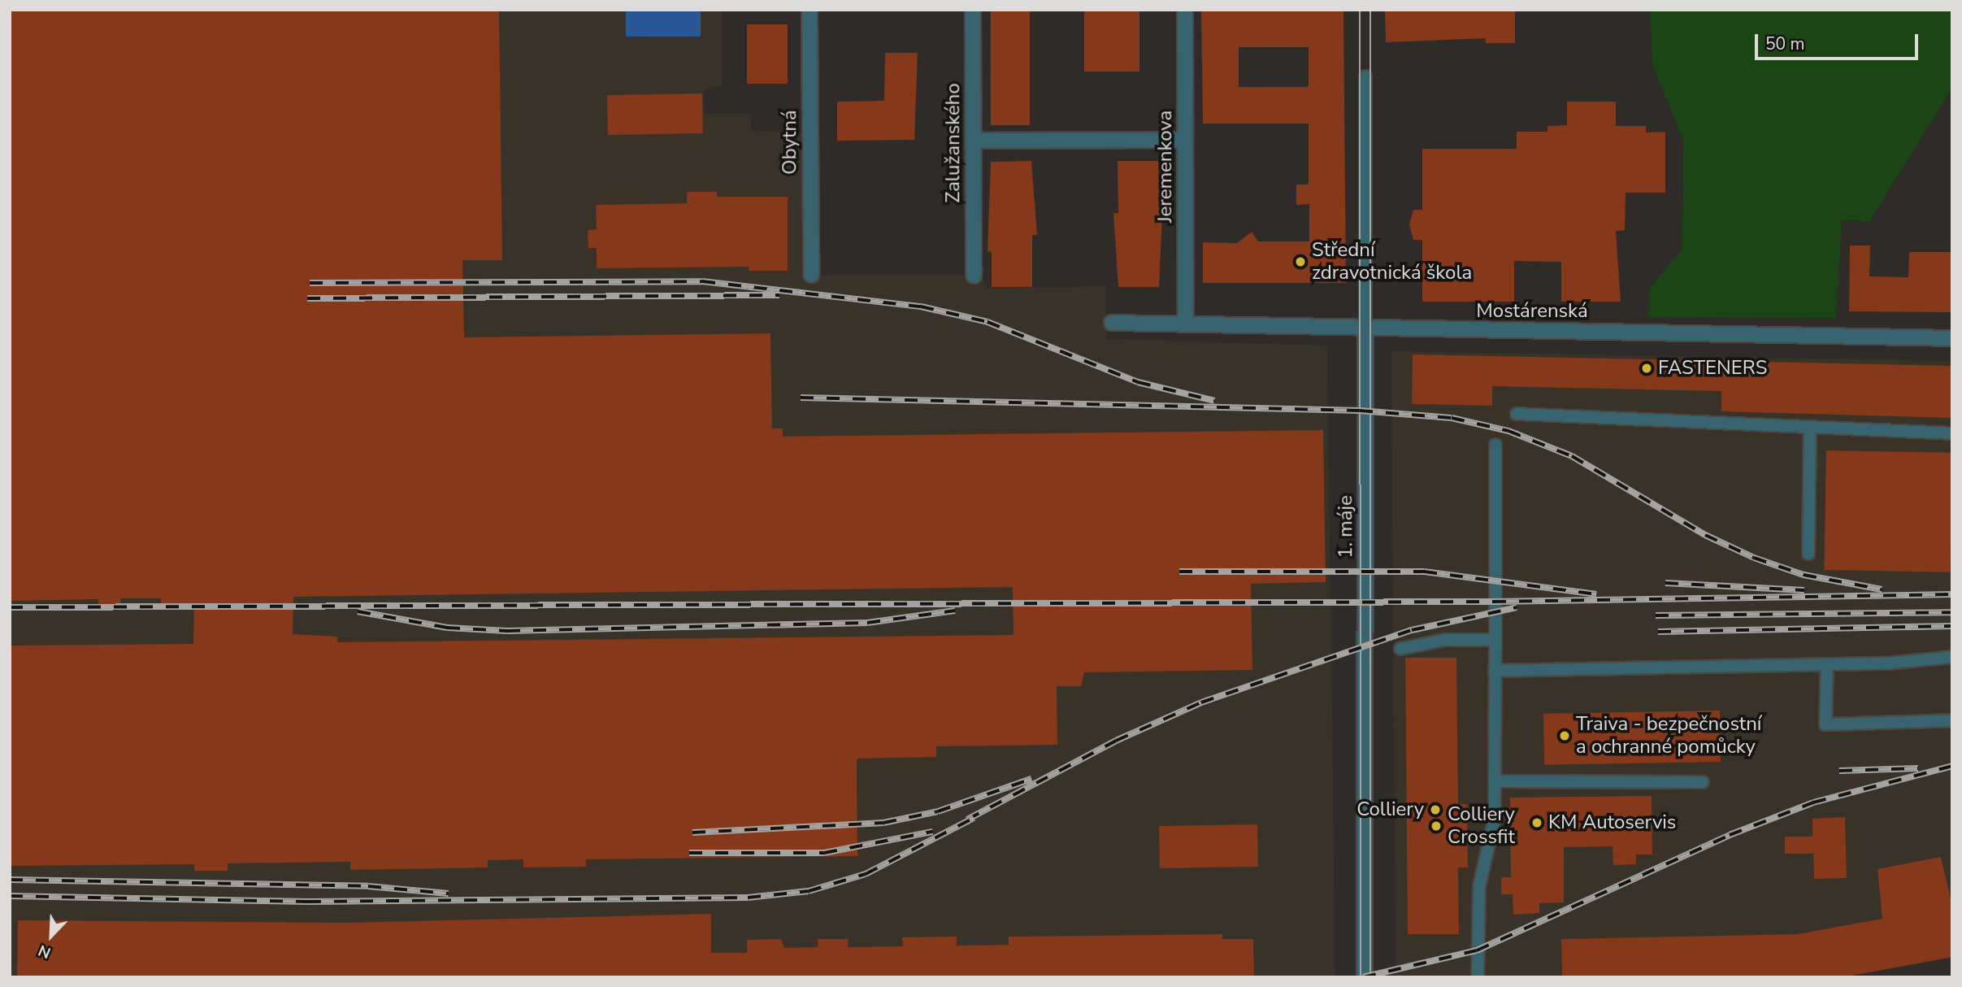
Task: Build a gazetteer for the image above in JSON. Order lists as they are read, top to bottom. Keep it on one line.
{"streets":{"street":["Obytná","Zalužanského","Jeremenkova","Mostárenská","1. máje"]},"crossings":[["Jeremenkova","Mostárenská"],["Mostárenská","1. máje"]],"places":["Střední zdravotnická škola","FASTENERS","Traiva - bezpečnostní a ochranné pomůcky","Colliery","KM Autoservis","Colliery Crossfit"],"scale_bar":"50 m","north":"bottom left"}
